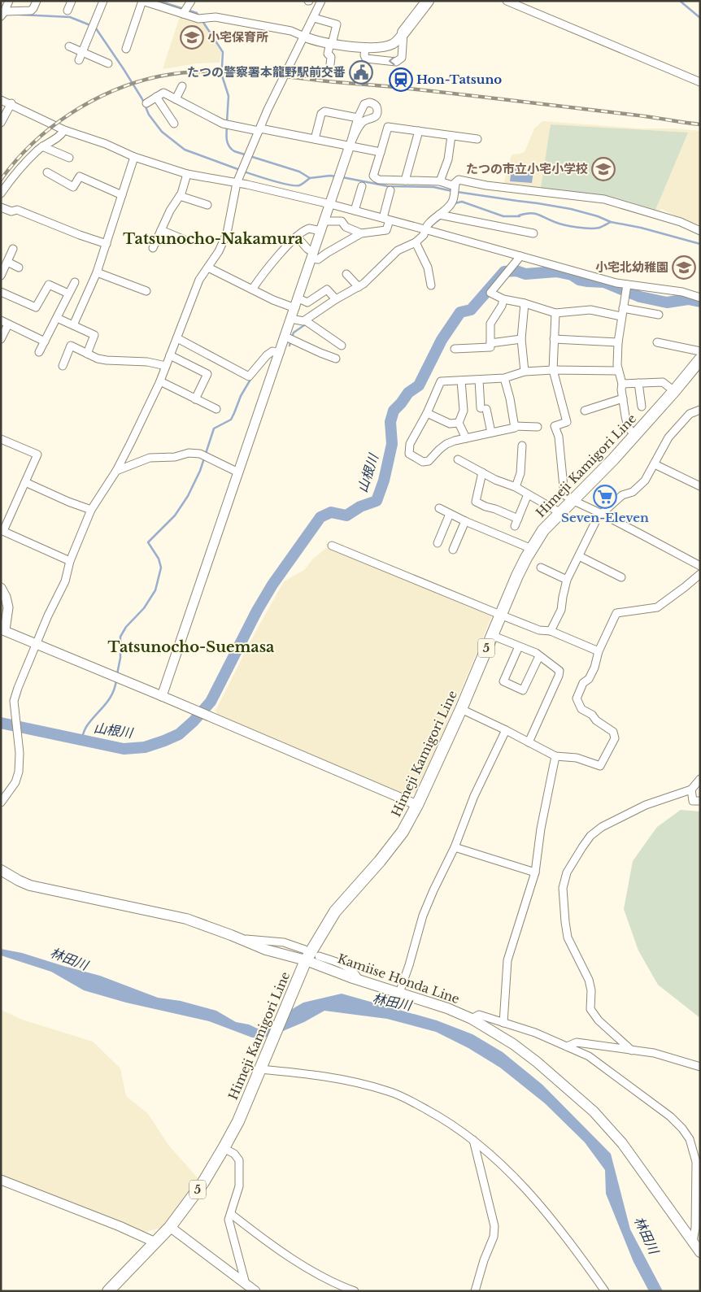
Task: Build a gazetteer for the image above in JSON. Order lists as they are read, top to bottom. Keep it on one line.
{"streets":{"main road":["Himeji Kamigori Line","5","Kamiise Honda Line"]},"crossings":[["Himeji Kamigori Line","Kamiise Honda Line"]],"districts":["Tatsunocho-Nakamura","Tatsunocho-Suemasa"],"water":["山根川","林田川"],"places":{"school or university":["小宅保育所","たつの市立小宅小学校","小宅北幼稚園"],"public building":["たつの警察署本龍野駅前交番"],"station":["Hon-Tatsuno"],"supermarket":["Seven-Eleven"]}}
